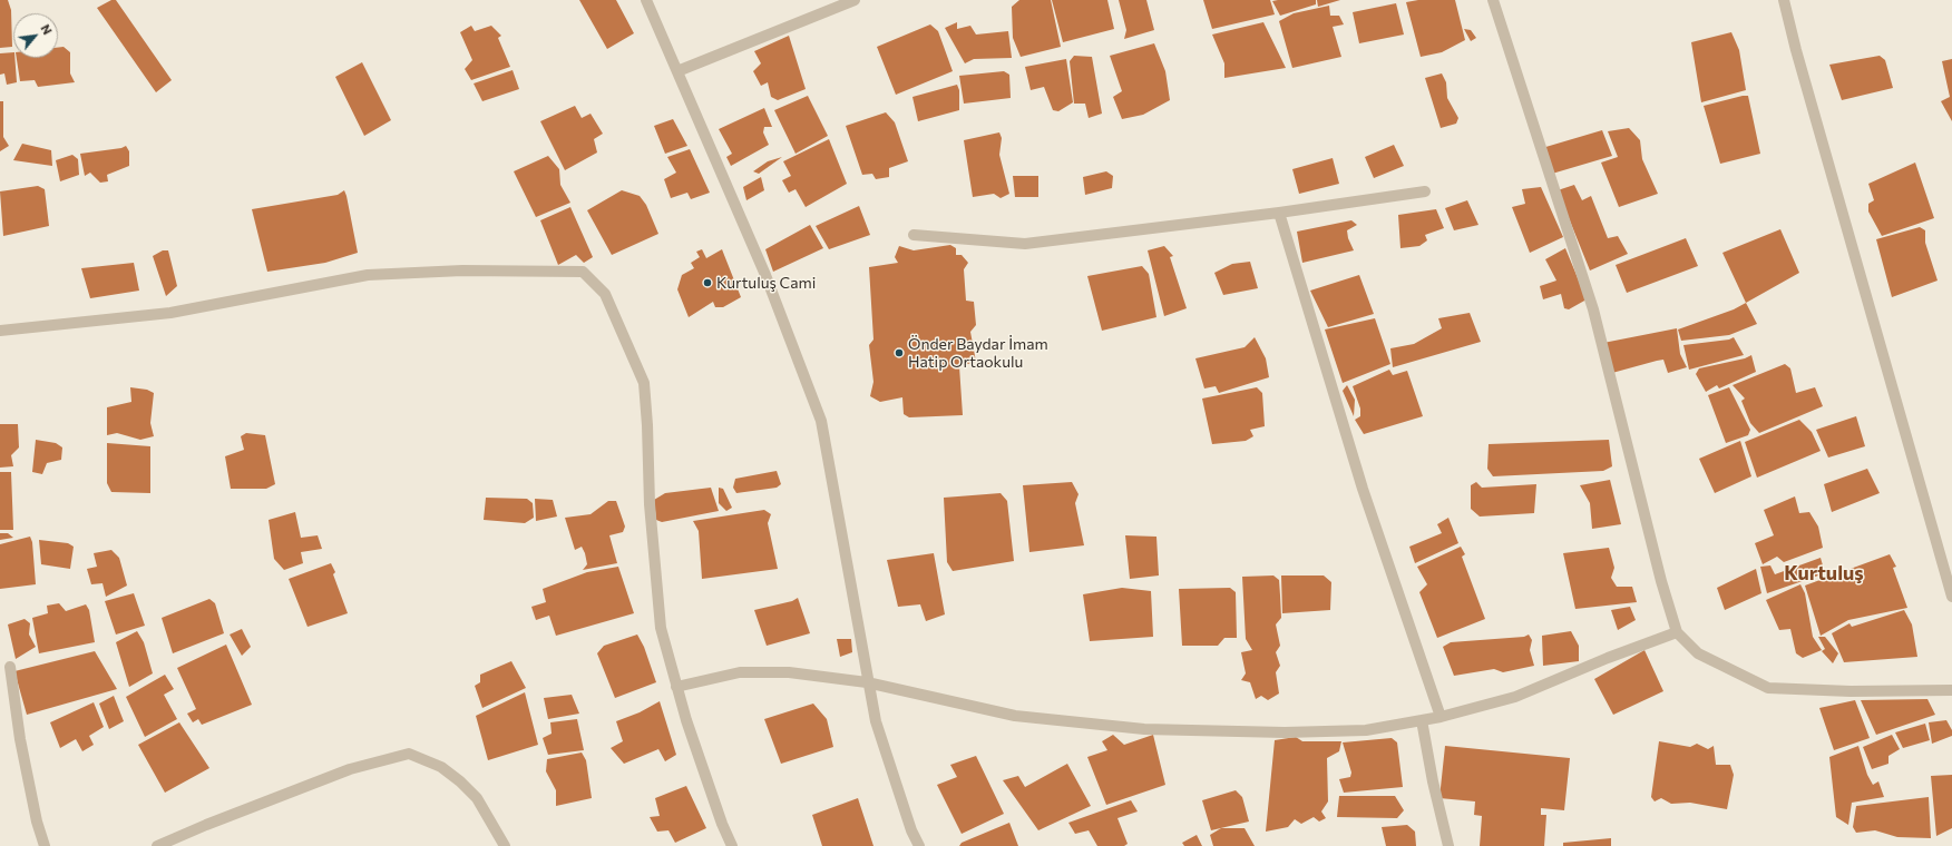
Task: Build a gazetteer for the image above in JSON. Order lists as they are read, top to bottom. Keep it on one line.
{"districts":["Kurtuluş"],"places":["Kurtuluş Cami","Önder Baydar İmam Hatip Ortaokulu"],"north":"top right"}
